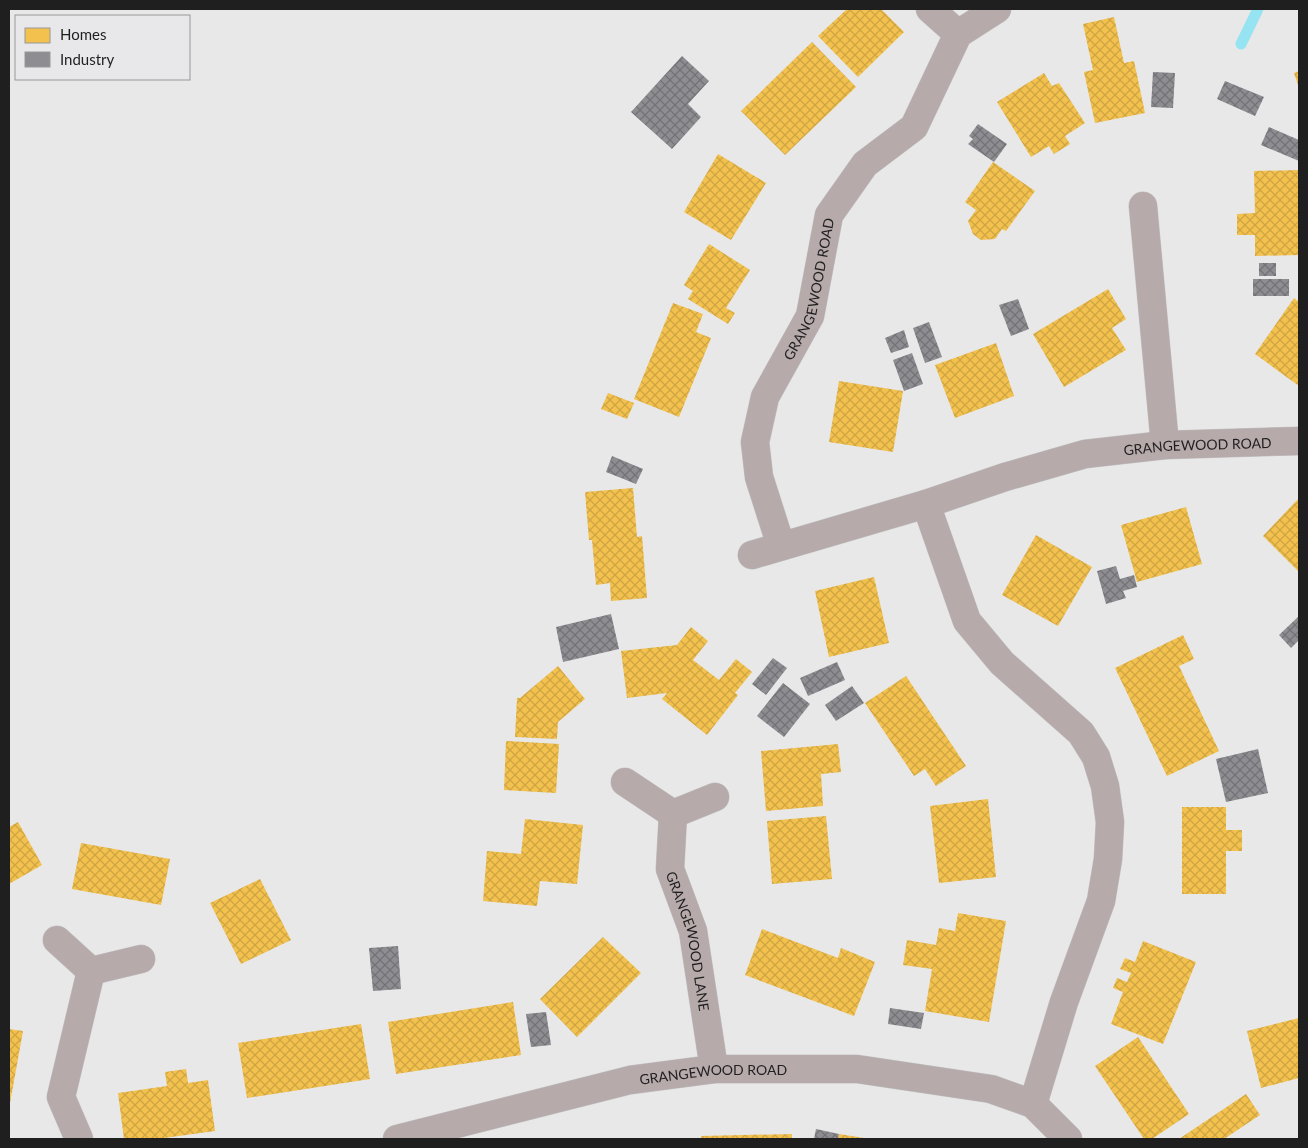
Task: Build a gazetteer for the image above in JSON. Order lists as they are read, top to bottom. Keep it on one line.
{"streets":{"street":["GRANGEWOOD ROAD","GRANGEWOOD LANE"]},"crossings":[["GRANGEWOOD ROAD","GRANGEWOOD LANE"]],"legend":["Homes","Industry"]}
